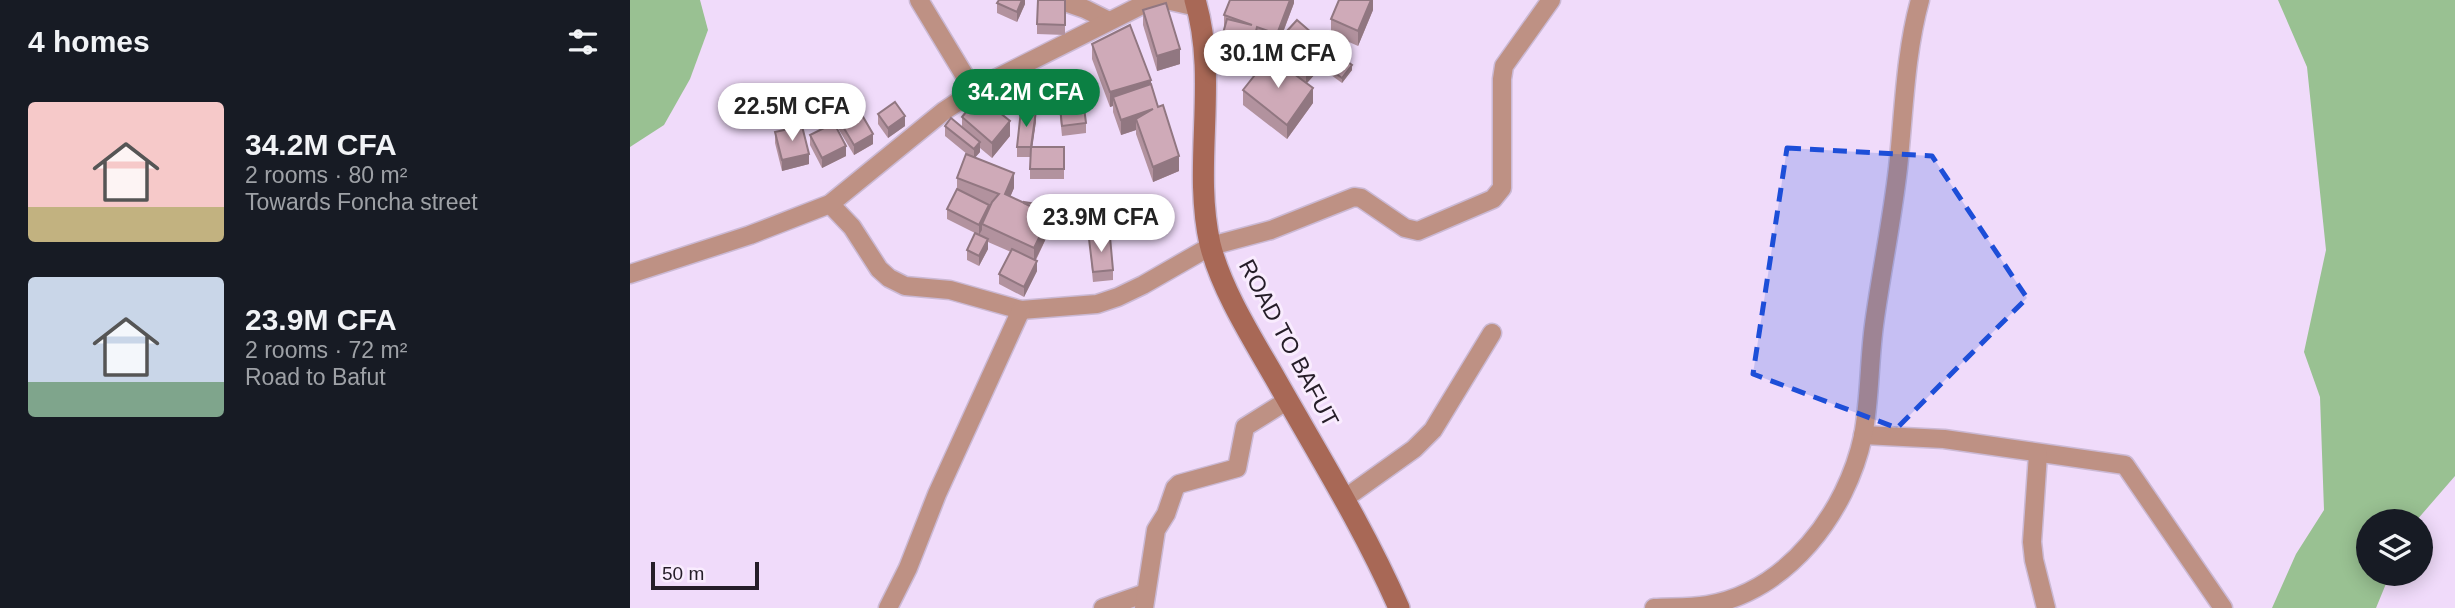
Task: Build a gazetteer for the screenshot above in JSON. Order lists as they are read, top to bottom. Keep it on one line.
{"streets":{"street":["ROAD TO BAFUT"]},"scale_bar":"50 m","page":{"heading":"4 homes","price":["30.1M CFA","34.2M CFA","22.5M CFA","23.9M CFA"],"list":[{"name":"34.2M CFA","note":"2 rooms · 80 m² · Towards Foncha street"},{"name":"23.9M CFA","note":"2 rooms · 72 m² · Road to Bafut"}],"scale":"50 m"}}
